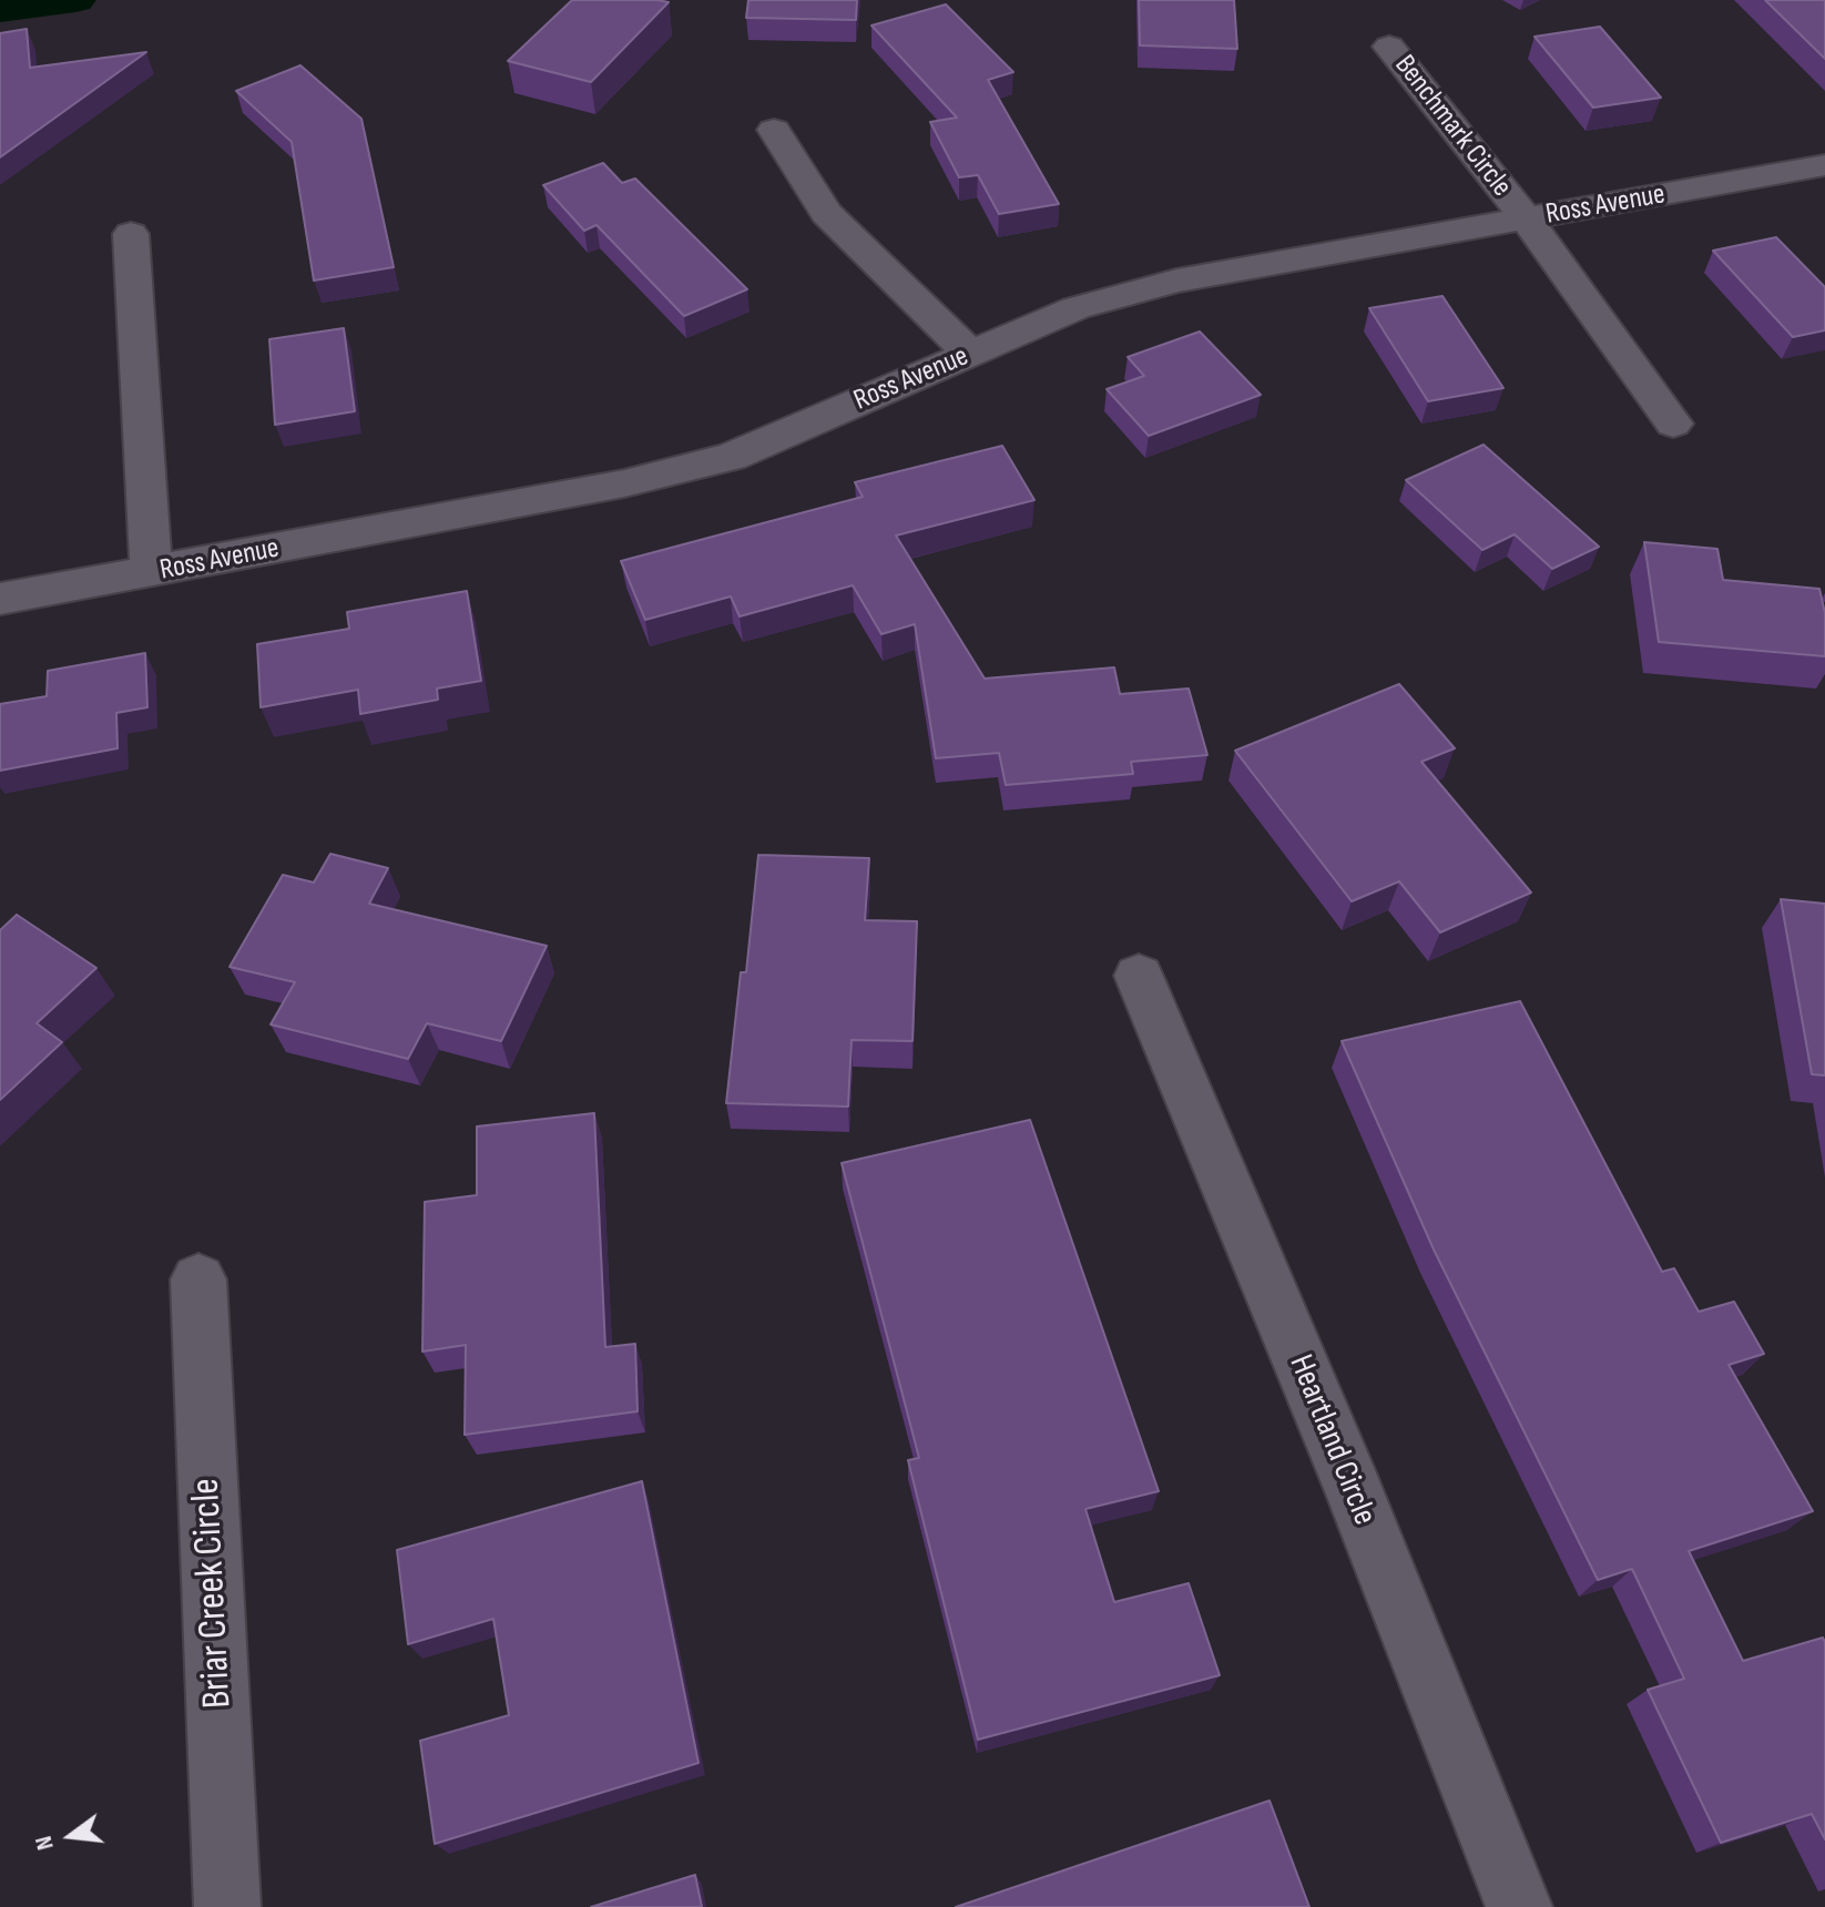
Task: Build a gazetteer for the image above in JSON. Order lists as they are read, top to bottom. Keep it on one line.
{"streets":{"street":["Benchmark Circle","Ross Avenue","Heartland Circle","Briar Creek Circle"]},"crossings":[["Benchmark Circle","Ross Avenue"]],"north":"left"}
